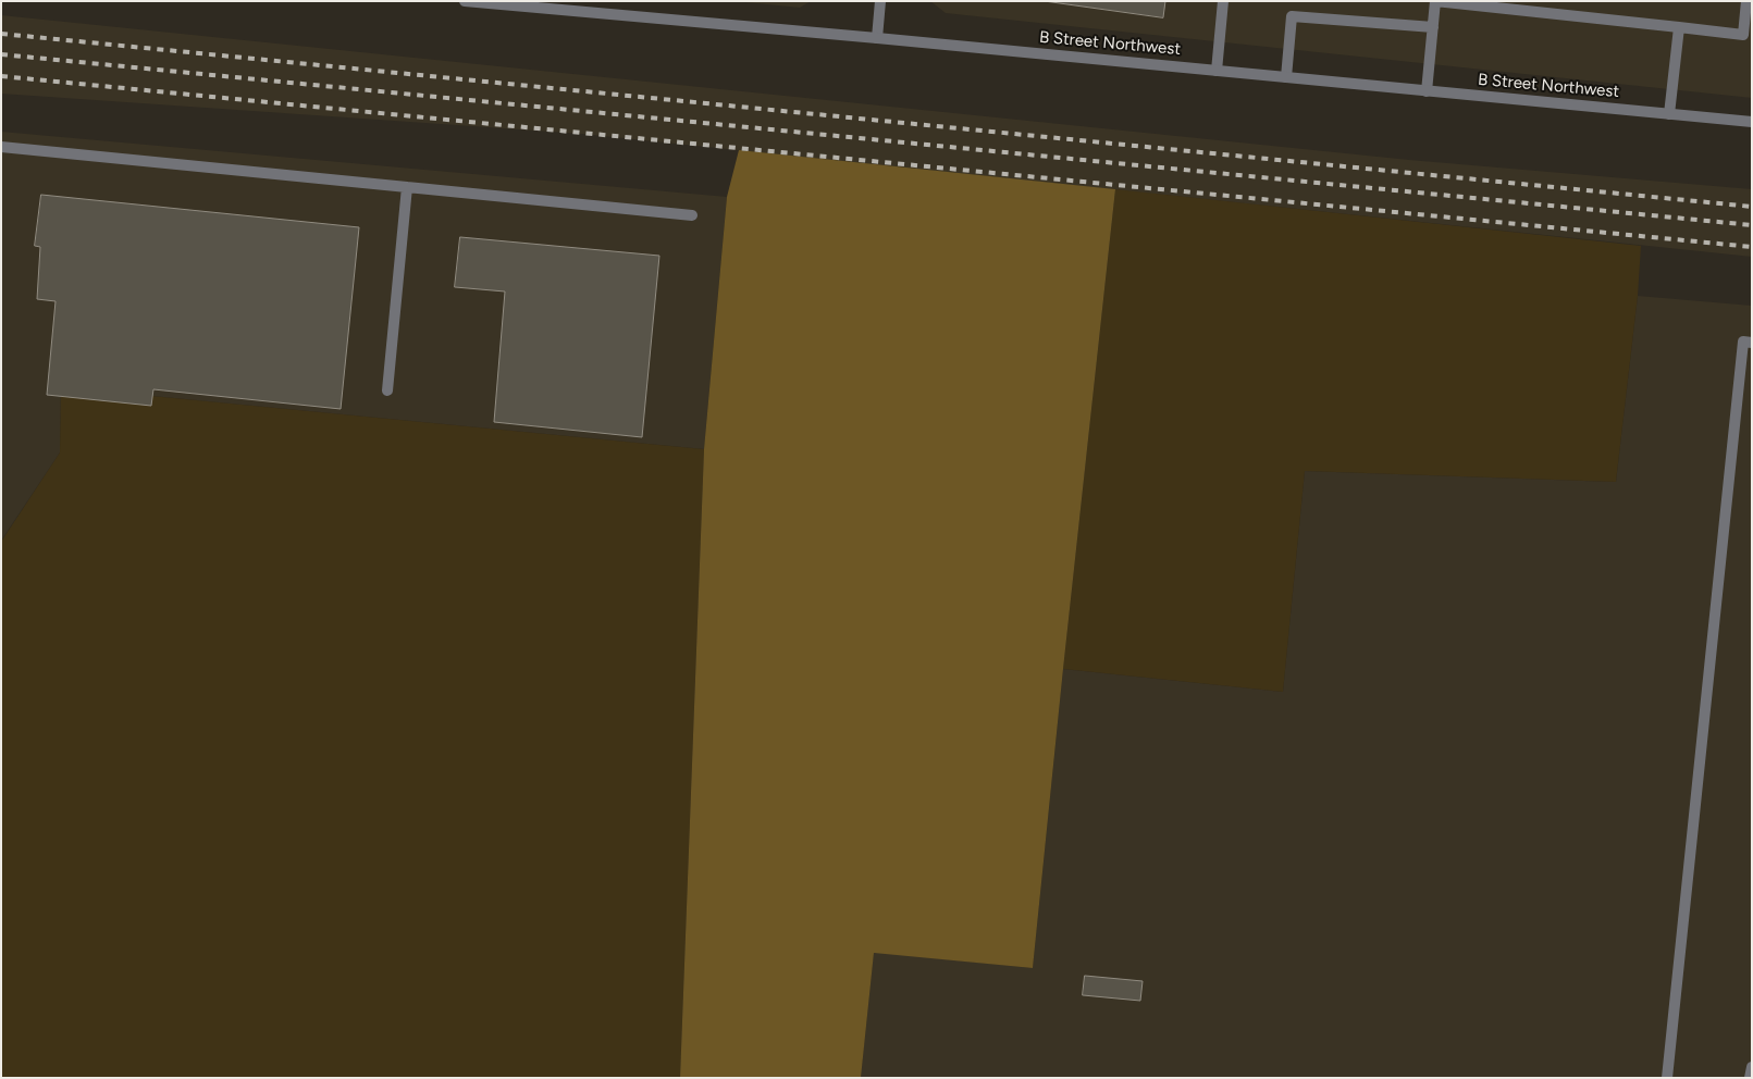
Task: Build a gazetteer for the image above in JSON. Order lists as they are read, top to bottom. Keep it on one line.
{"streets":{"street":["B Street Northwest"]}}
